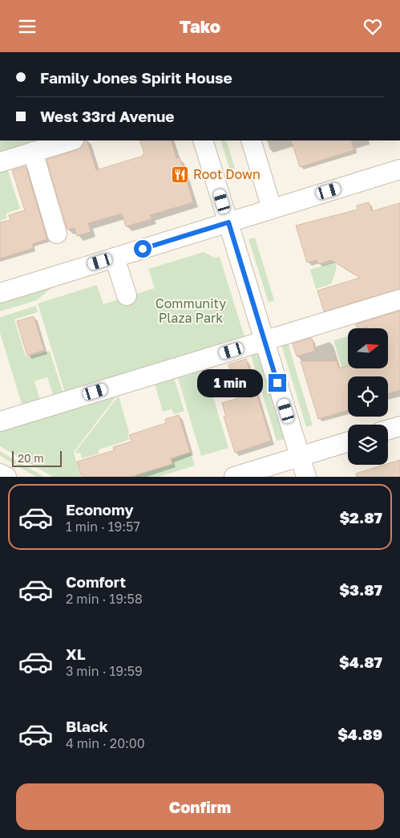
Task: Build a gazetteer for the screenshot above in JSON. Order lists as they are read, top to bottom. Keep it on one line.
{"parks":["Community Plaza Park"],"places":{"restaurant":["Root Down"]},"scale_bar":"20 m","north":"right","page":{"header":"Tako","banner":["Family Jones Spirit House","West 33rd Avenue"],"bubble":"1 min","scale":"20 m","list":[{"name":"Economy","note":"1 min · 19:57","value":"$2.87"},{"name":"Comfort","note":"2 min · 19:58","value":"$3.87"},{"name":"XL","note":"3 min · 19:59","value":"$4.87"},{"name":"Black","note":"4 min · 20:00","value":"$4.89"}],"buttons":"Confirm"}}
